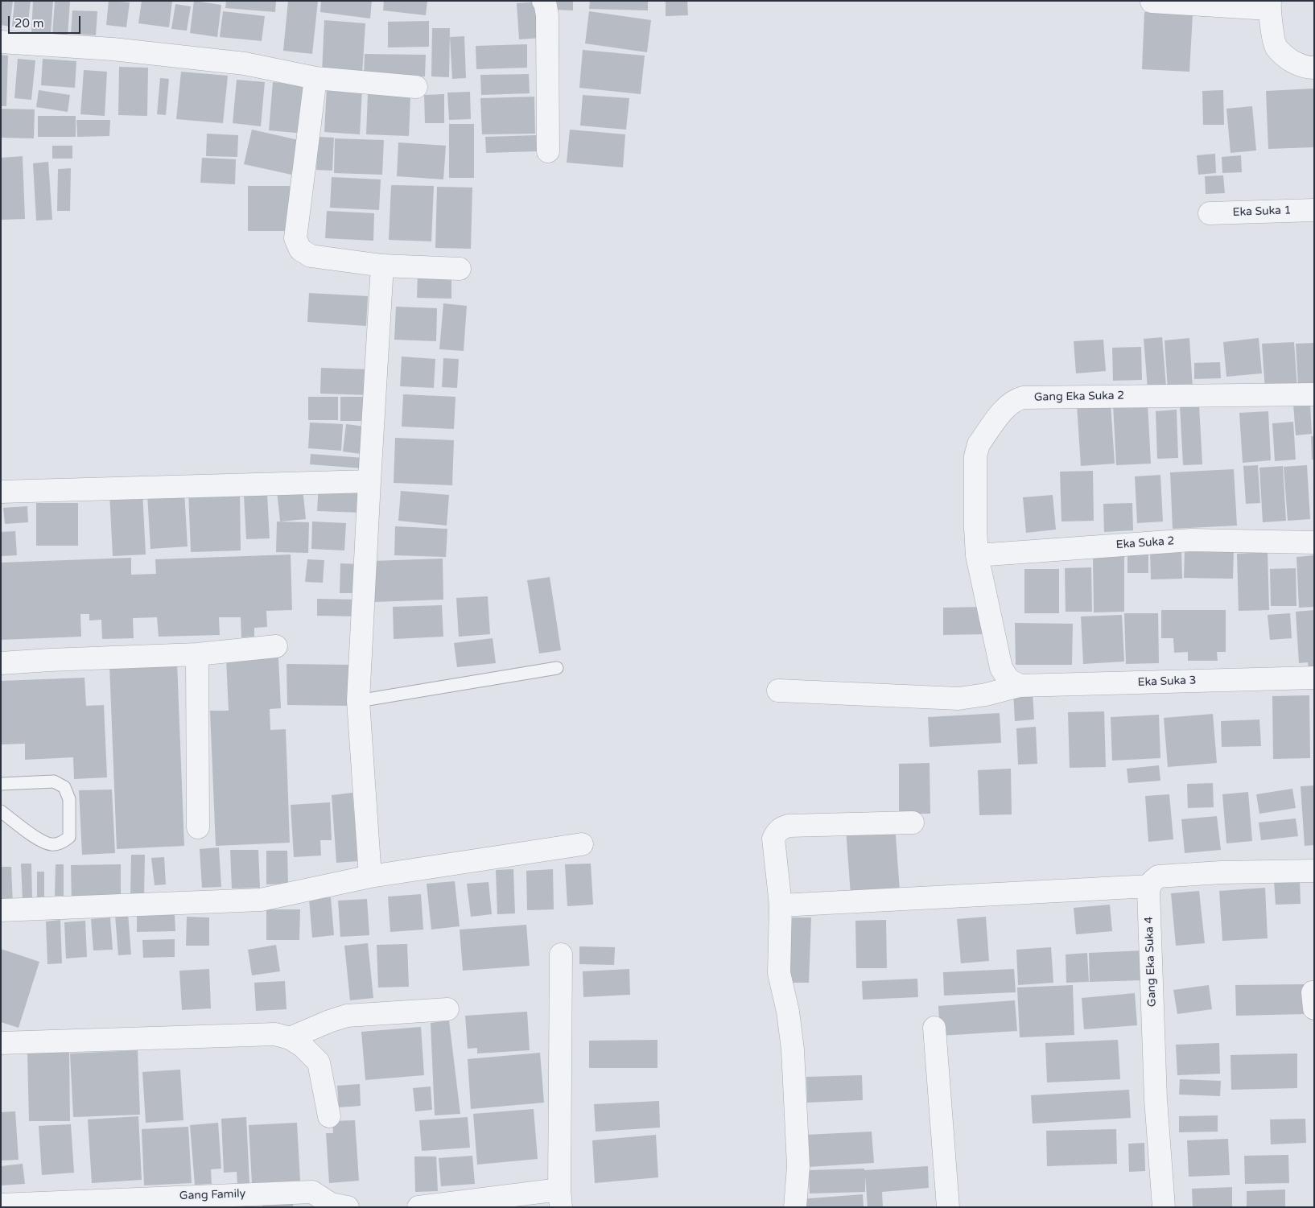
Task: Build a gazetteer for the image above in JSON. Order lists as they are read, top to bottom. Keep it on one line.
{"streets":{"street":["Eka Suka 1","Gang Eka Suka 2","Eka Suka 2","Eka Suka 3","Gang Eka Suka 4","Gang Family"]},"crossings":[["Gang Eka Suka 2","Eka Suka 2"]],"scale_bar":"20 m"}
